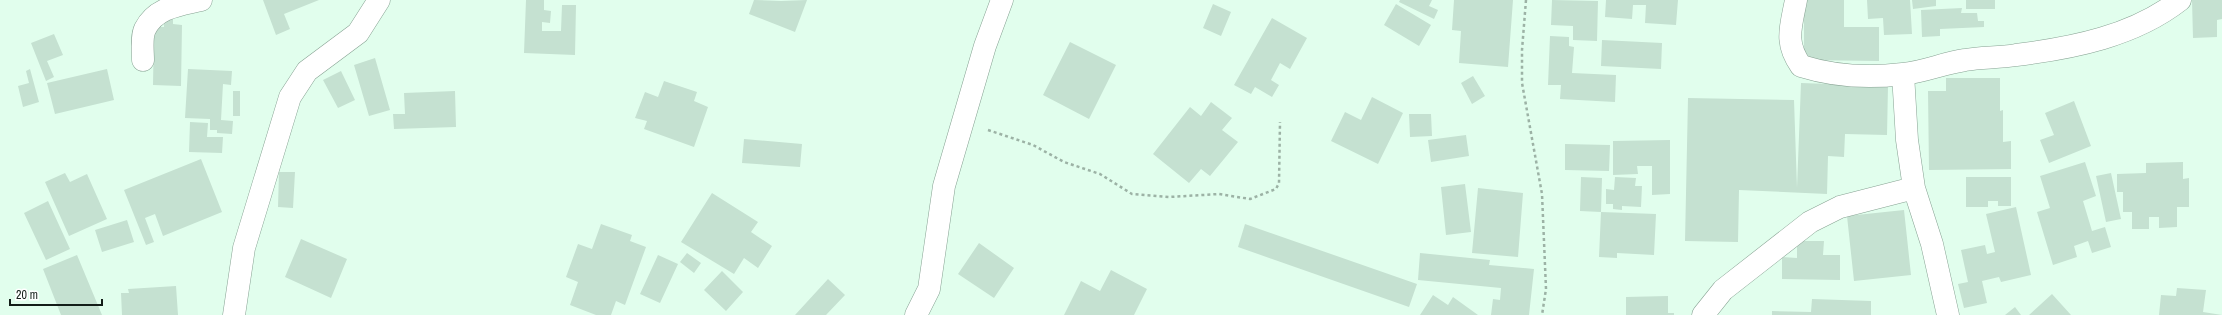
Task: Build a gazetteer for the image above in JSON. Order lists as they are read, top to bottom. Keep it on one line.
{"scale_bar":"20 m"}
